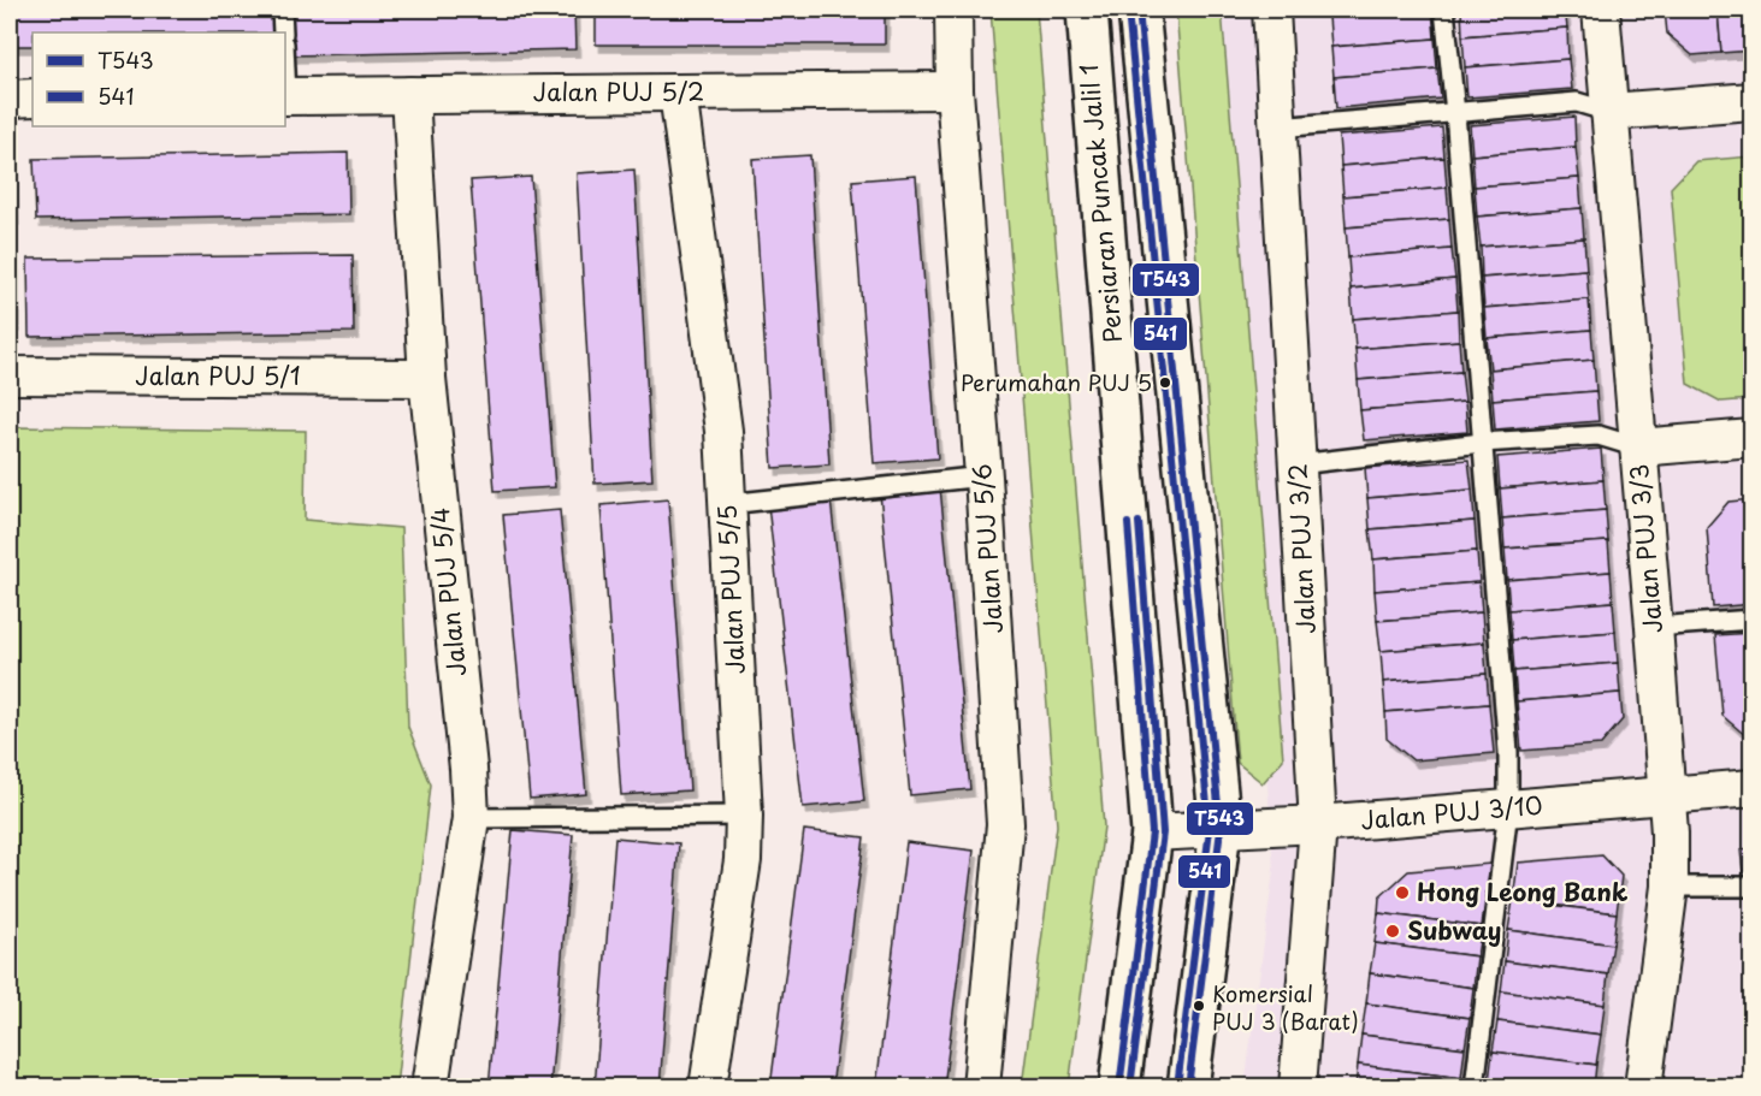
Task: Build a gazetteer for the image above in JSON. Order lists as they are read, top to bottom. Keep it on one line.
{"streets":{"main road":["Persiaran Puncak Jalil 1"],"street":["Jalan PUJ 5/2","Jalan PUJ 5/1","Jalan PUJ 5/6","Jalan PUJ 3/2","Jalan PUJ 3/3","Jalan PUJ 5/5","Jalan PUJ 5/4","Jalan PUJ 3/10"]},"crossings":[["Jalan PUJ 5/2","Jalan PUJ 5/6"],["Jalan PUJ 5/2","Jalan PUJ 5/5"],["Jalan PUJ 5/2","Jalan PUJ 5/4"],["Persiaran Puncak Jalil 1","Jalan PUJ 3/10"],["Jalan PUJ 5/1","Jalan PUJ 5/4"],["Jalan PUJ 3/2","Jalan PUJ 3/10"],["Jalan PUJ 3/3","Jalan PUJ 3/10"]],"places":["Perumahan PUJ 5","Hong Leong Bank","Subway","Komersial PUJ 3 (Barat)"],"lines":["transit line T543","transit line 541"],"legend":["T543","541"]}
